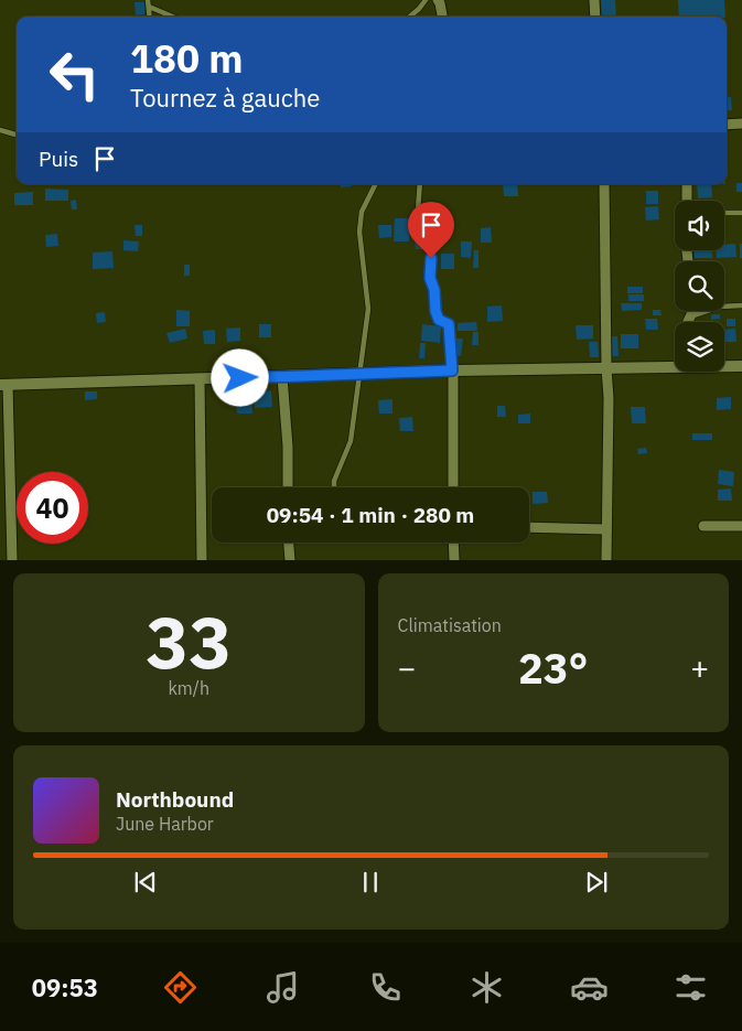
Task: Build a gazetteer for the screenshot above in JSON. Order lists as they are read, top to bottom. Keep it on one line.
{"page":{"turn":["180 m","Tournez à gauche"],"then":"Puis","limit":"40","trip":"09:54 · 1 min · 280 m","tile":[["33","km/h"],"Climatisation"],"heat":["−","23°","+"],"song":["Northbound","June Harbor"],"tabs":"09:53"}}
